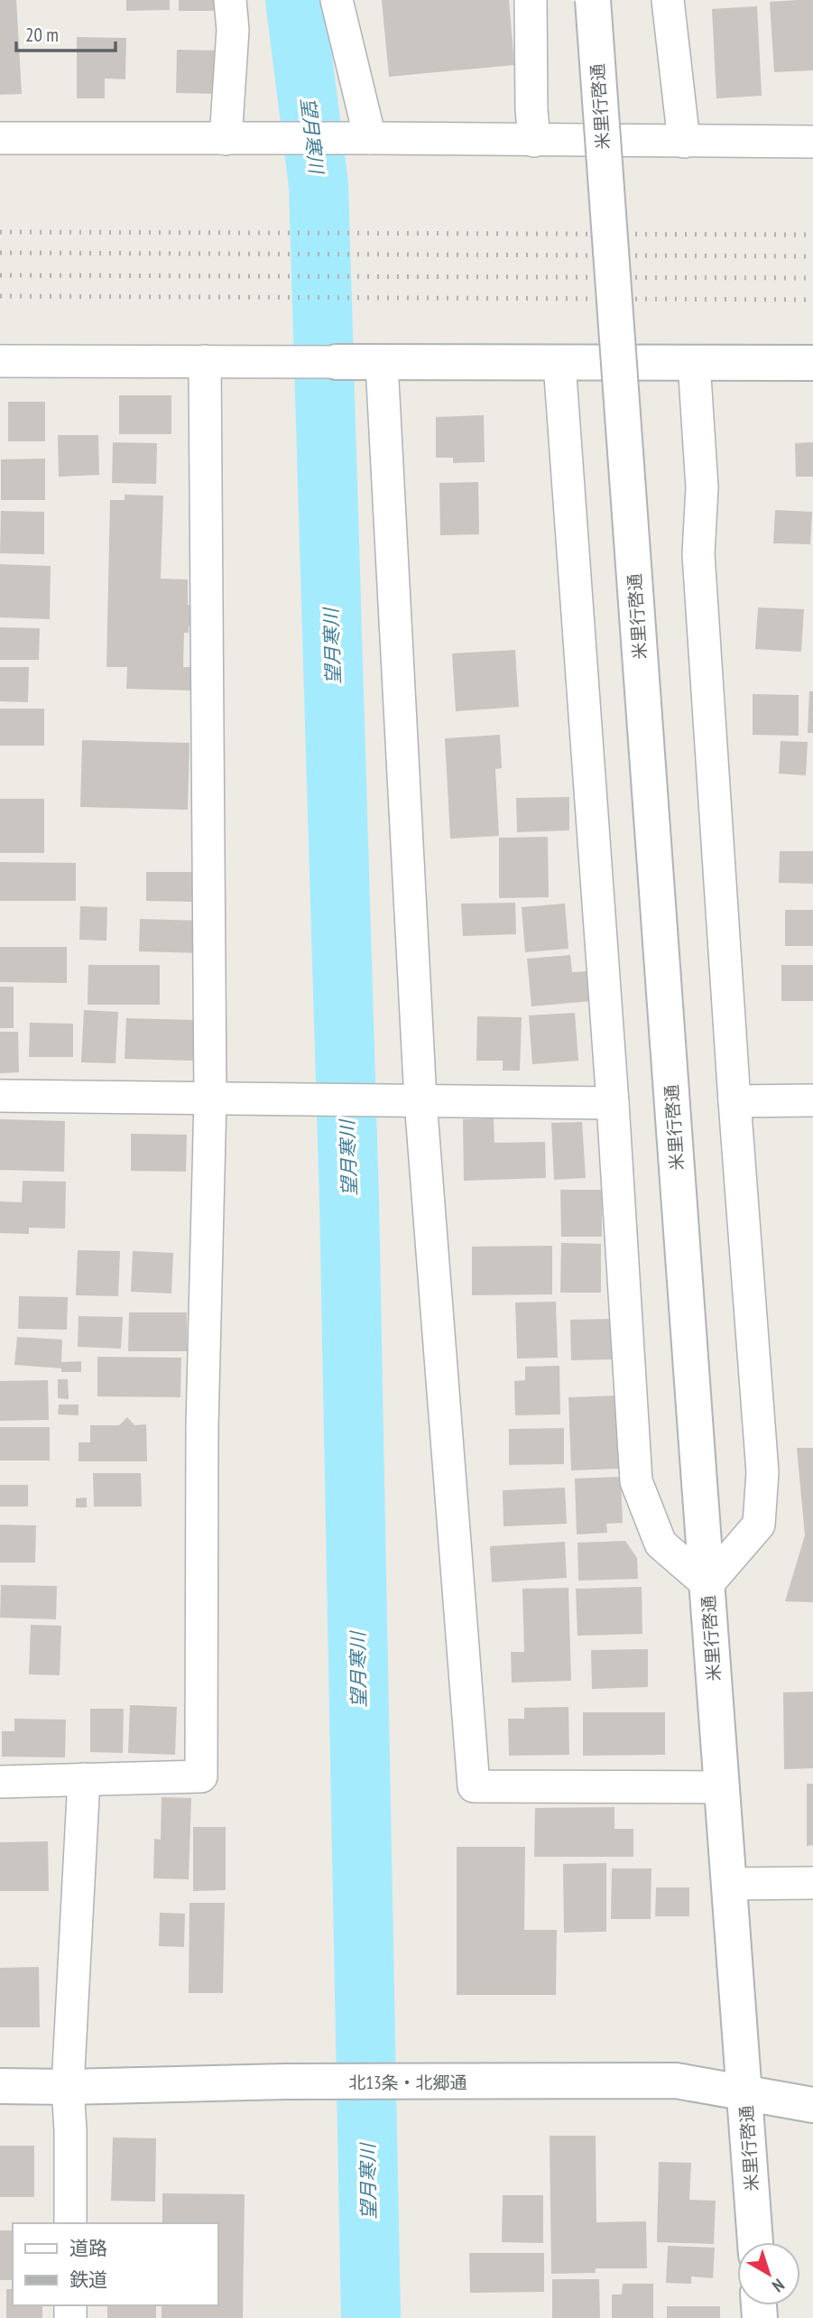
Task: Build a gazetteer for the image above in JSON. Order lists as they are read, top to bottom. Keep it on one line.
{"streets":{"street":["米里行啓通","北13条・北郷通"]},"crossings":[["米里行啓通","北13条・北郷通"]],"water":["望月寒川"],"legend":["道路","鉄道"],"scale_bar":"20 m","north":"bottom right"}
